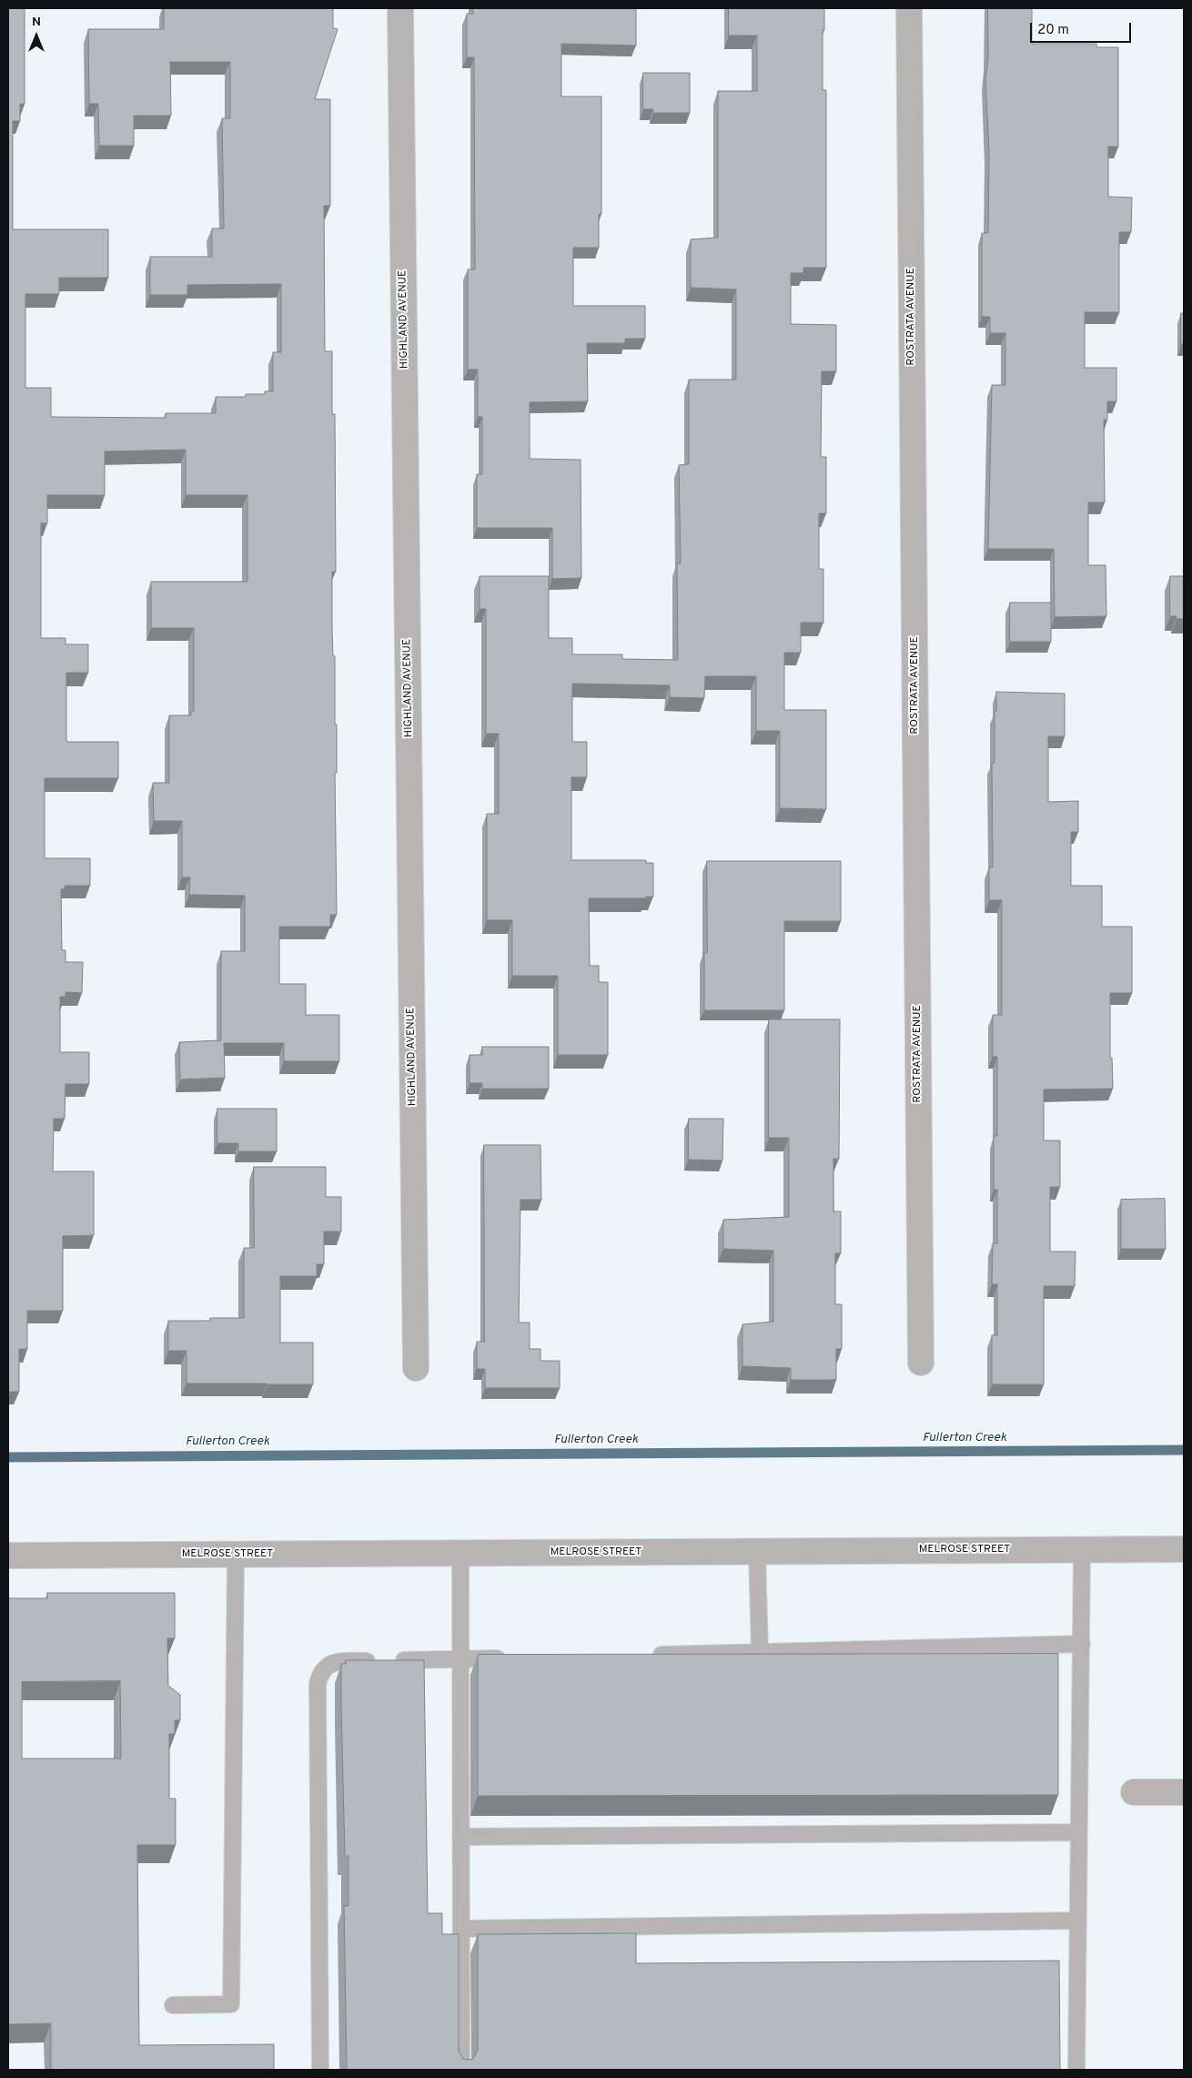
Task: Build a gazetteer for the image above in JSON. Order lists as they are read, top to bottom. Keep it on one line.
{"streets":{"street":["ROSTRATA AVENUE","HIGHLAND AVENUE","MELROSE STREET"]},"water":["Fullerton Creek"],"scale_bar":"20 m","north":"top"}
